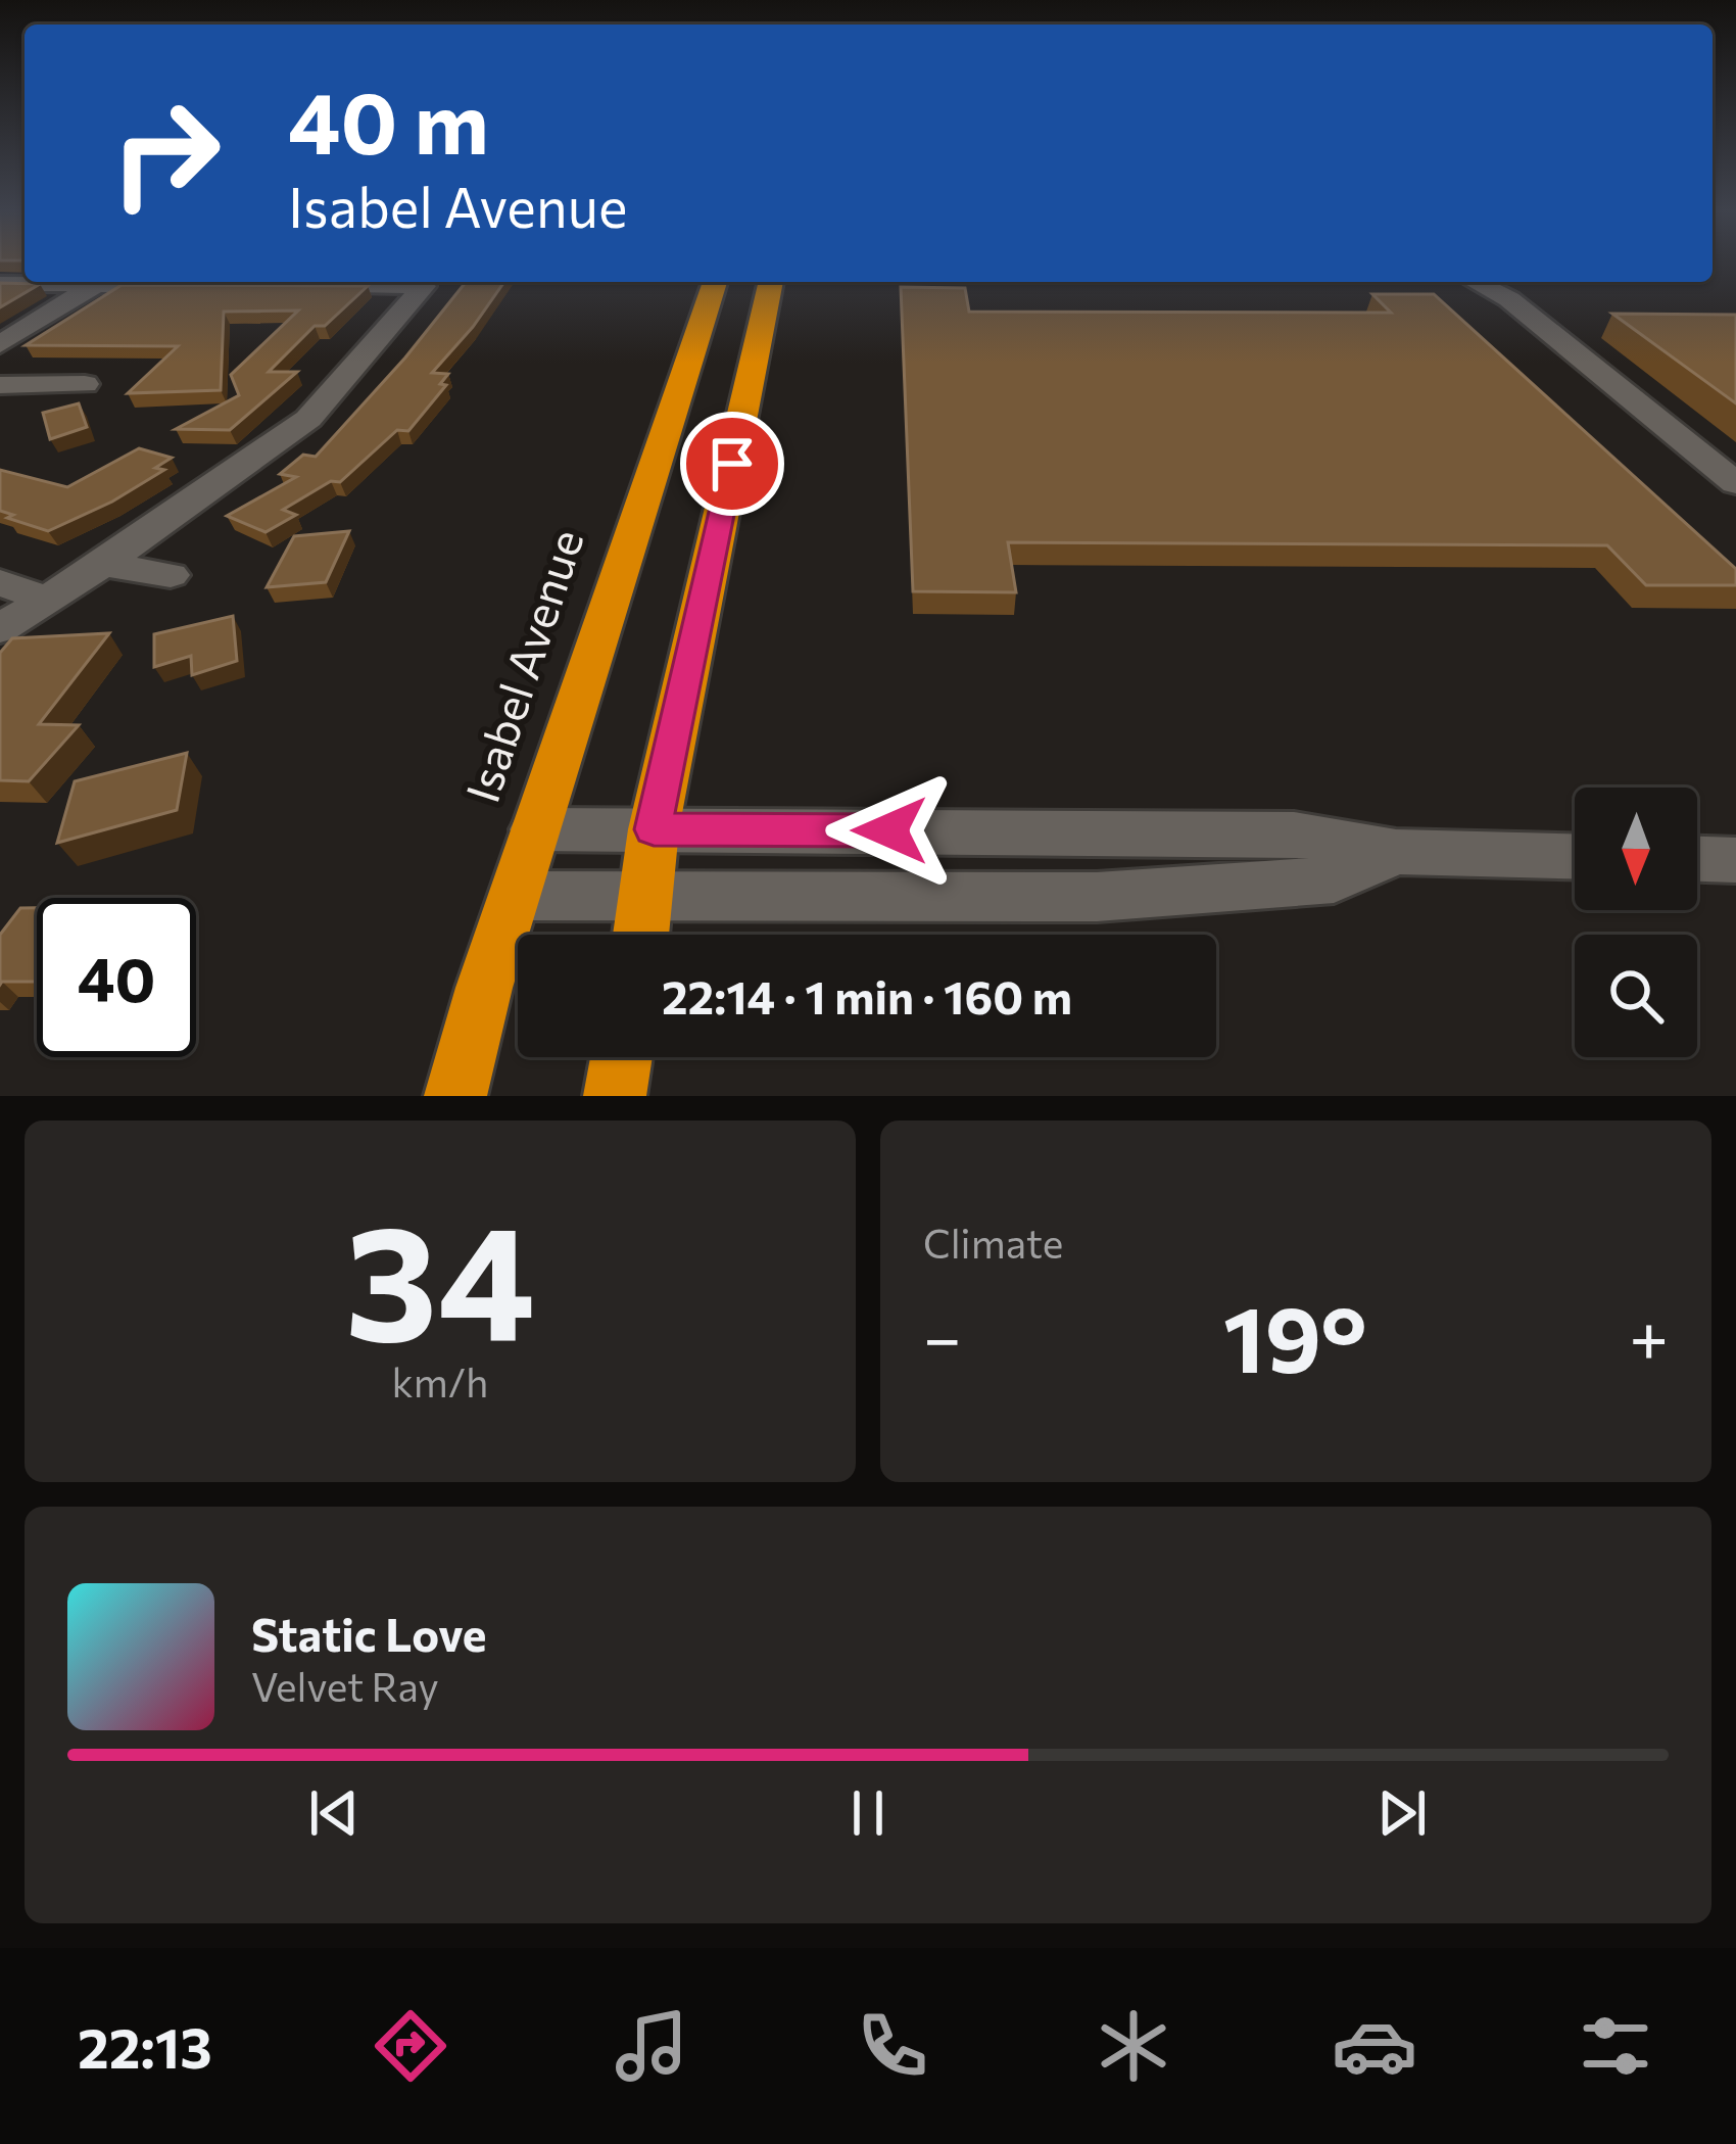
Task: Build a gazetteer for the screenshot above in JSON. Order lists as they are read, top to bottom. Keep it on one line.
{"streets":{"highway":["Isabel Avenue"]},"north":"bottom","page":{"turn":["40 m","Isabel Avenue"],"limit":"40","trip":"22:14 · 1 min · 160 m","tile":[["34","km/h"],"Climate"],"heat":["−","19°","+"],"song":["Static Love","Velvet Ray"],"tabs":"22:13"}}
